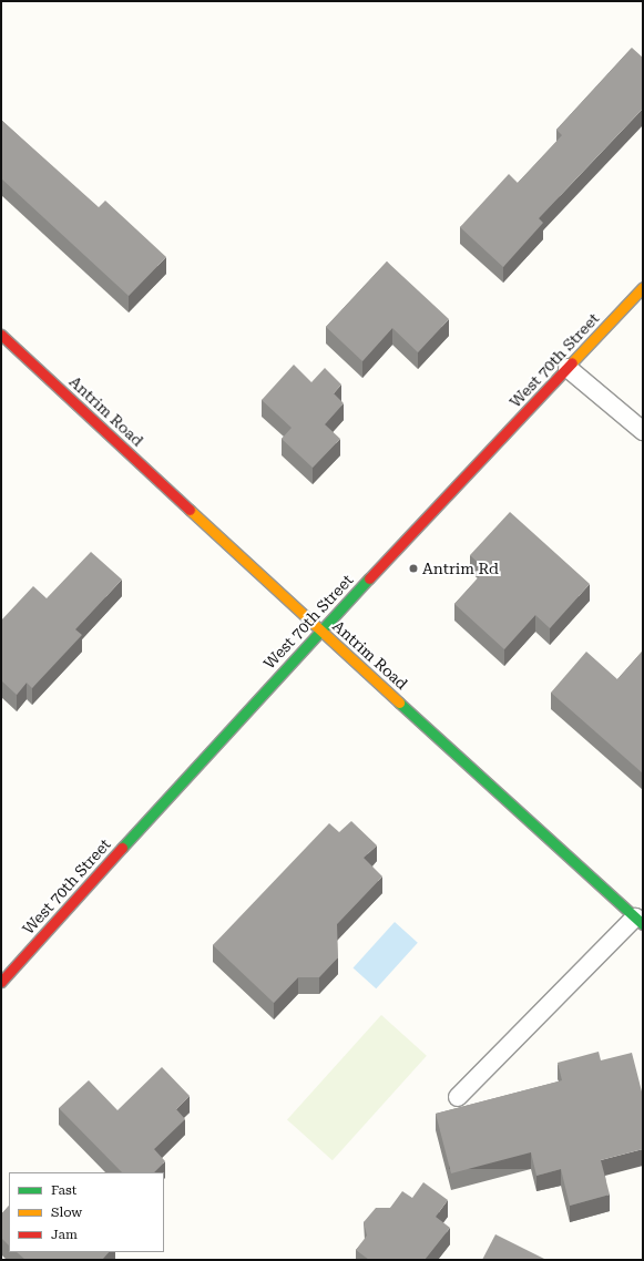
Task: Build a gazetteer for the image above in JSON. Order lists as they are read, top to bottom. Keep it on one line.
{"streets":{"street":["West 70th Street","Antrim Road"]},"crossings":[["West 70th Street","Antrim Road"]],"places":["Antrim Rd"],"legend":["Fast","Slow","Jam"]}
